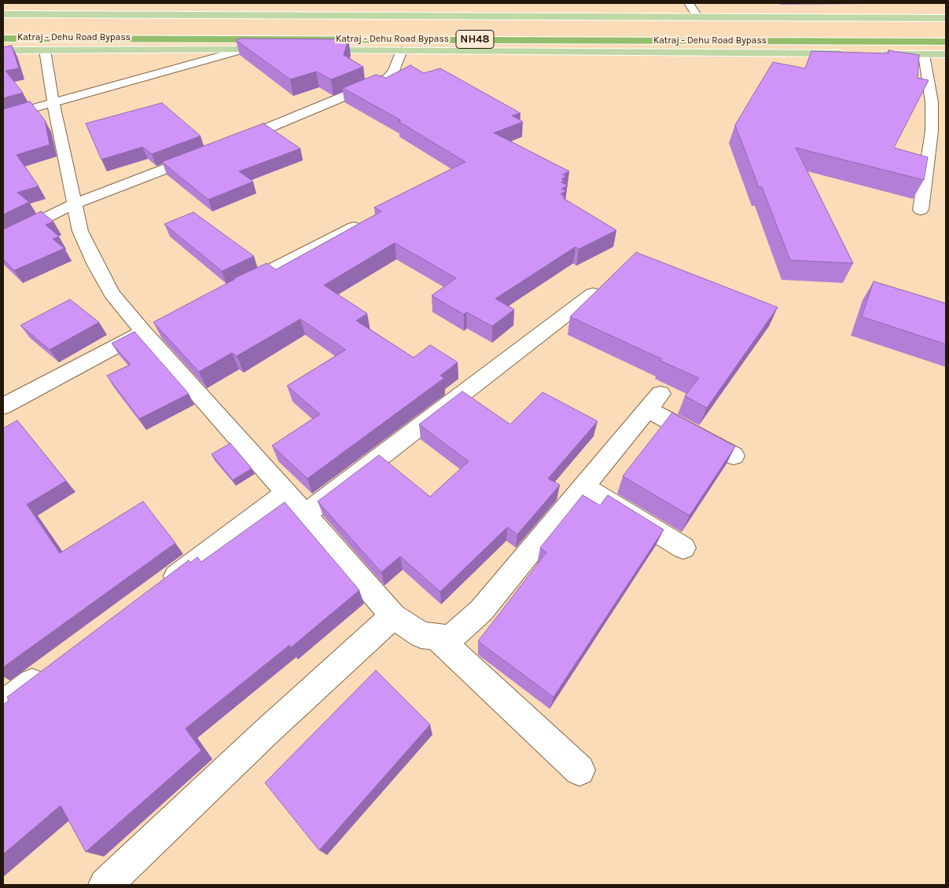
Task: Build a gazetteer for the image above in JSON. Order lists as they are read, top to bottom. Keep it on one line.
{"streets":{"highway":["Katraj - Dehu Road Bypass","NH48"]}}
